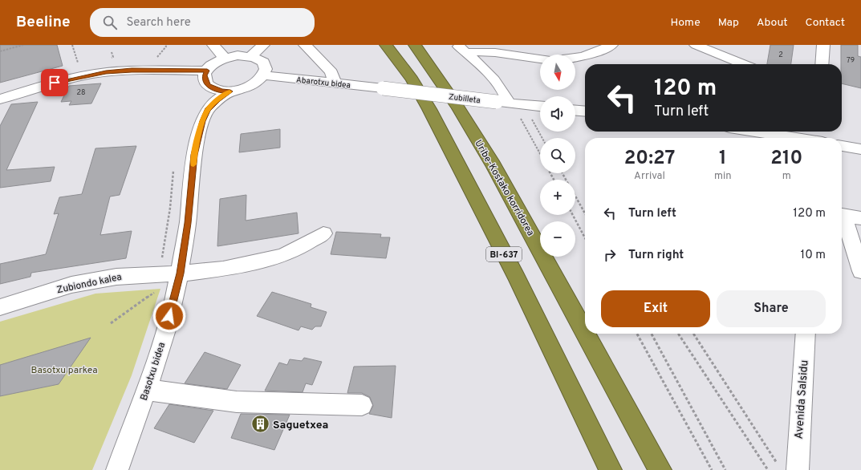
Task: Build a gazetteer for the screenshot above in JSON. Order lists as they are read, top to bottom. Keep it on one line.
{"streets":{"highway":["Uribe-Kostako korridorea","BI-637"],"street":["Abarotxu bidea","Zubilleta","Zubiondo kalea","Basotxu bidea","Avenida Salsidu"]},"crossings":[["Abarotxu bidea","Zubilleta"],["Abarotxu bidea","Basotxu bidea"],["Zubiondo kalea","Basotxu bidea"]],"parks":["Basotxu parkea"],"places":{"building":["Saguetxea"]},"house_numbers":["2","79","28"],"north":"bottom","page":{"header":"Beeline","search":"Search here","nav":["Home","Map","About","Contact"],"map_buttons":["+","−"],"turn":["120 m","Turn left"],"eta":["20:27","Arrival","1","min","210","m"],"list":[{"name":"Turn left","value":"120 m"},{"name":"Turn right","value":"10 m"}],"buttons":["Exit","Share"]}}
